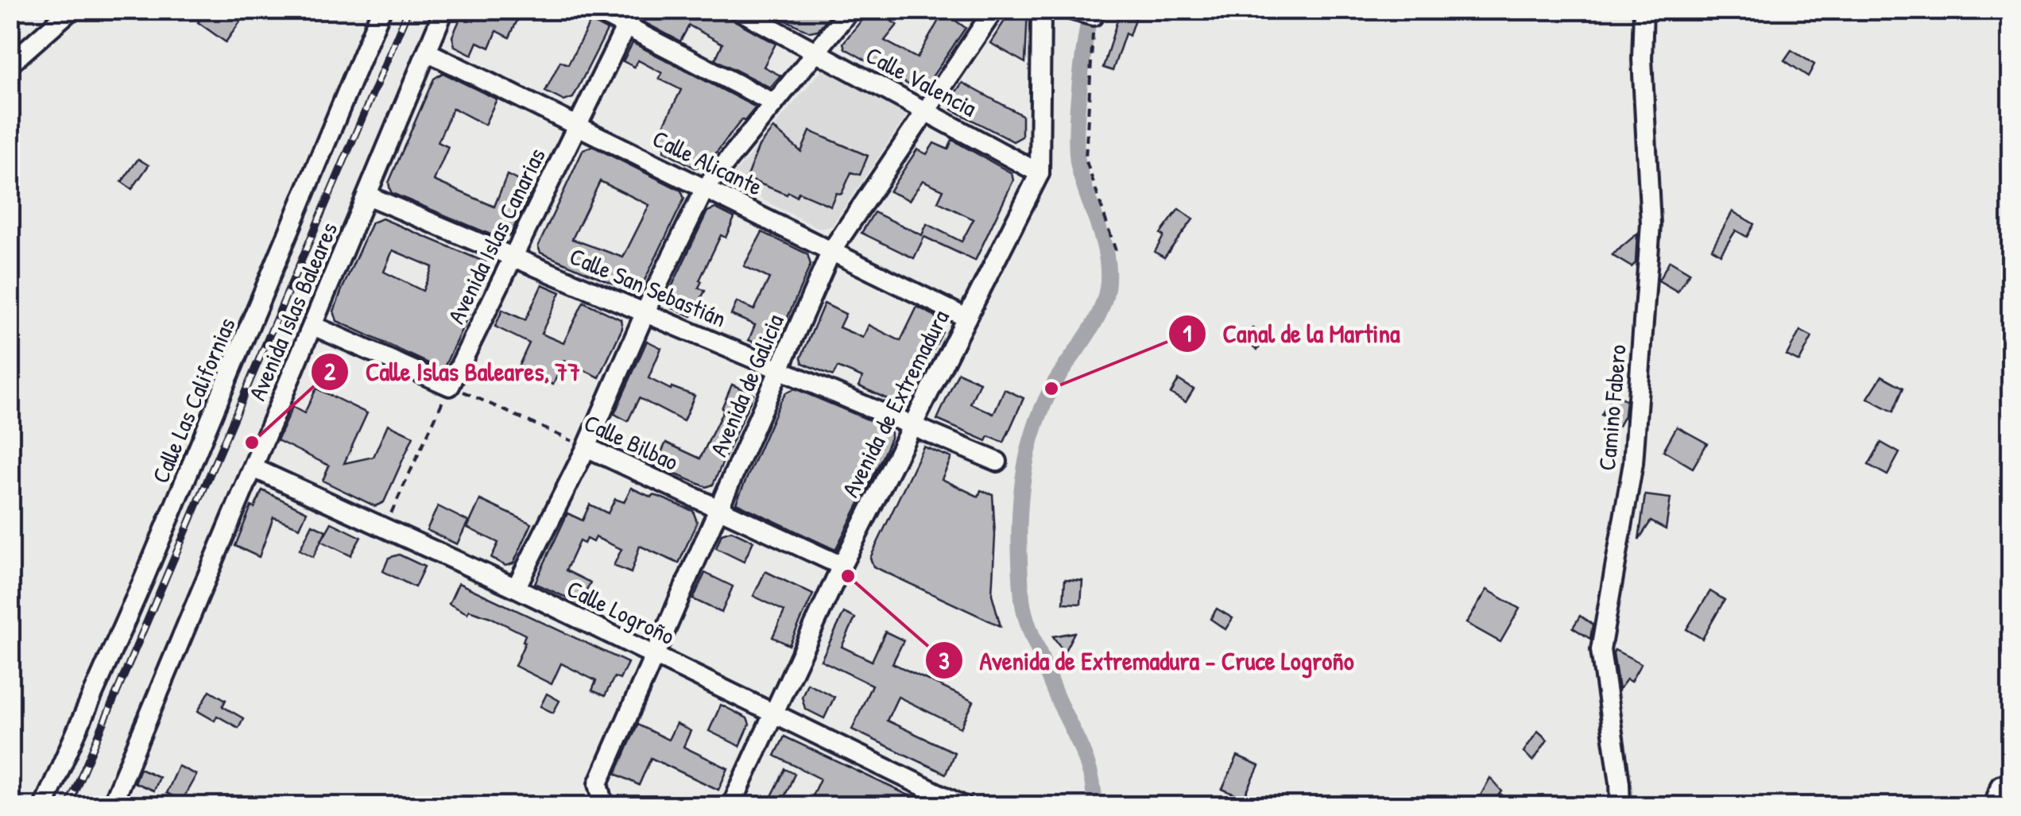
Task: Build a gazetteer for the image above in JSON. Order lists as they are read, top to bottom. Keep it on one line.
{"streets":{"street":["Calle Valencia","Calle Alicante","Avenida Islas Canarias","Calle San Sebastián","Avenida Islas Baleares","Avenida de Galicia","Calle Las Californias","Avenida de Extremadura","Camino Fabero","Calle Bilbao","Calle Logroño"]},"crossings":[["Calle Valencia","Avenida de Galicia"],["Calle Valencia","Avenida de Extremadura"],["Calle Alicante","Avenida Islas Canarias"],["Calle Alicante","Avenida Islas Baleares"],["Calle Alicante","Avenida de Galicia"],["Calle Alicante","Avenida de Extremadura"],["Avenida Islas Canarias","Calle San Sebastián"],["Avenida Islas Canarias","Calle Bilbao"],["Calle San Sebastián","Avenida Islas Baleares"],["Calle San Sebastián","Avenida de Galicia"],["Calle San Sebastián","Avenida de Extremadura"],["Avenida Islas Baleares","Calle Logroño"],["Avenida de Galicia","Calle Bilbao"],["Avenida de Galicia","Calle Logroño"],["Avenida de Extremadura","Calle Bilbao"],["Avenida de Extremadura","Calle Logroño"]],"places":["Canal de la Martina","Calle Islas Baleares, 77","Avenida de Extremadura - Cruce Logroño"]}
